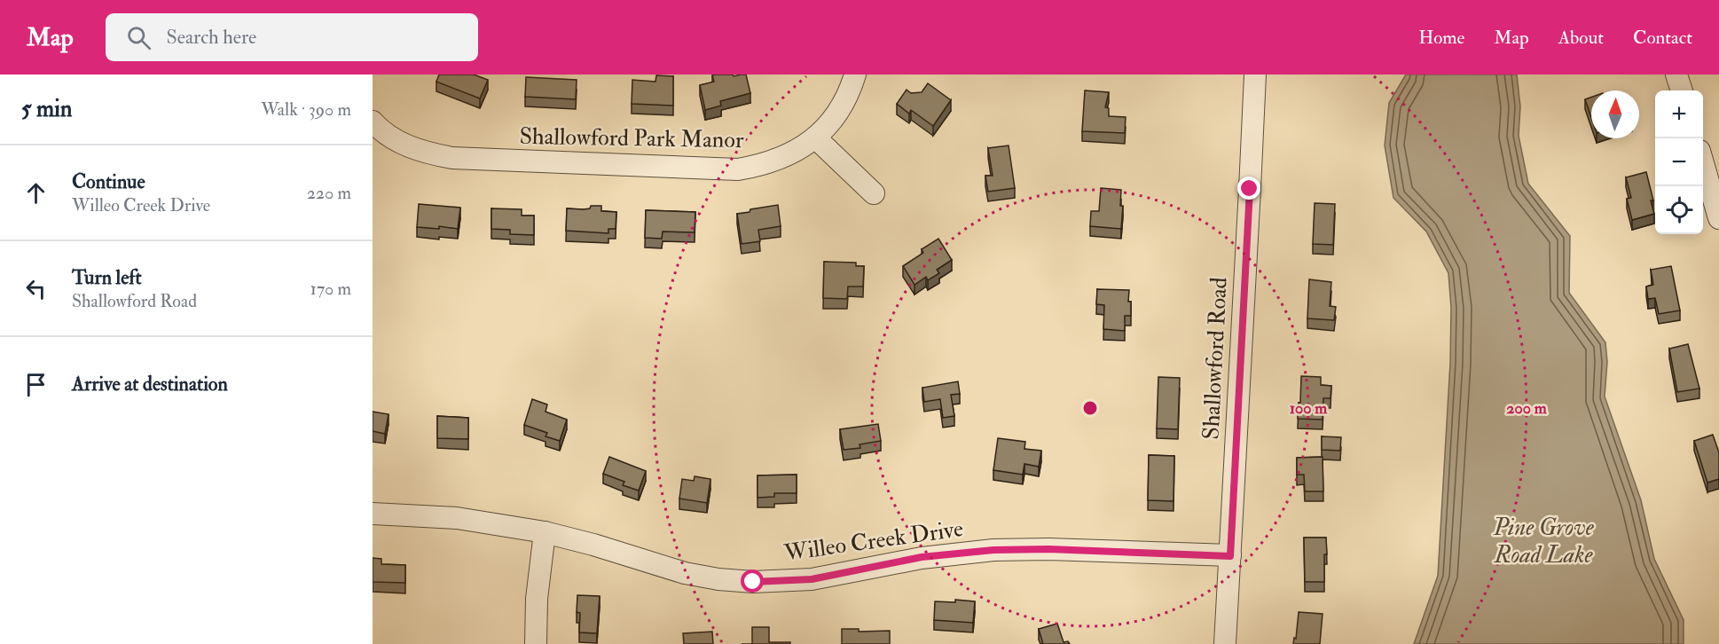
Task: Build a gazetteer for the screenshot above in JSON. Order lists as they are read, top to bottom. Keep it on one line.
{"streets":{"street":["Shallowford Park Manor","Shallowford Road","Willeo Creek Drive"]},"crossings":[["Shallowford Road","Willeo Creek Drive"]],"water":["Pine Grove Road Lake"],"north":"top","page":{"header":"Map","search":"Search here","nav":["Home","Map","About","Contact"],"heading":["5 min","Walk · 390 m"],"map_buttons":["+","−"],"list":[["Continue","Willeo Creek Drive","220 m"],["Turn left","Shallowford Road","170 m"],"Arrive at destination"]},"rings":["100 m","200 m"]}
